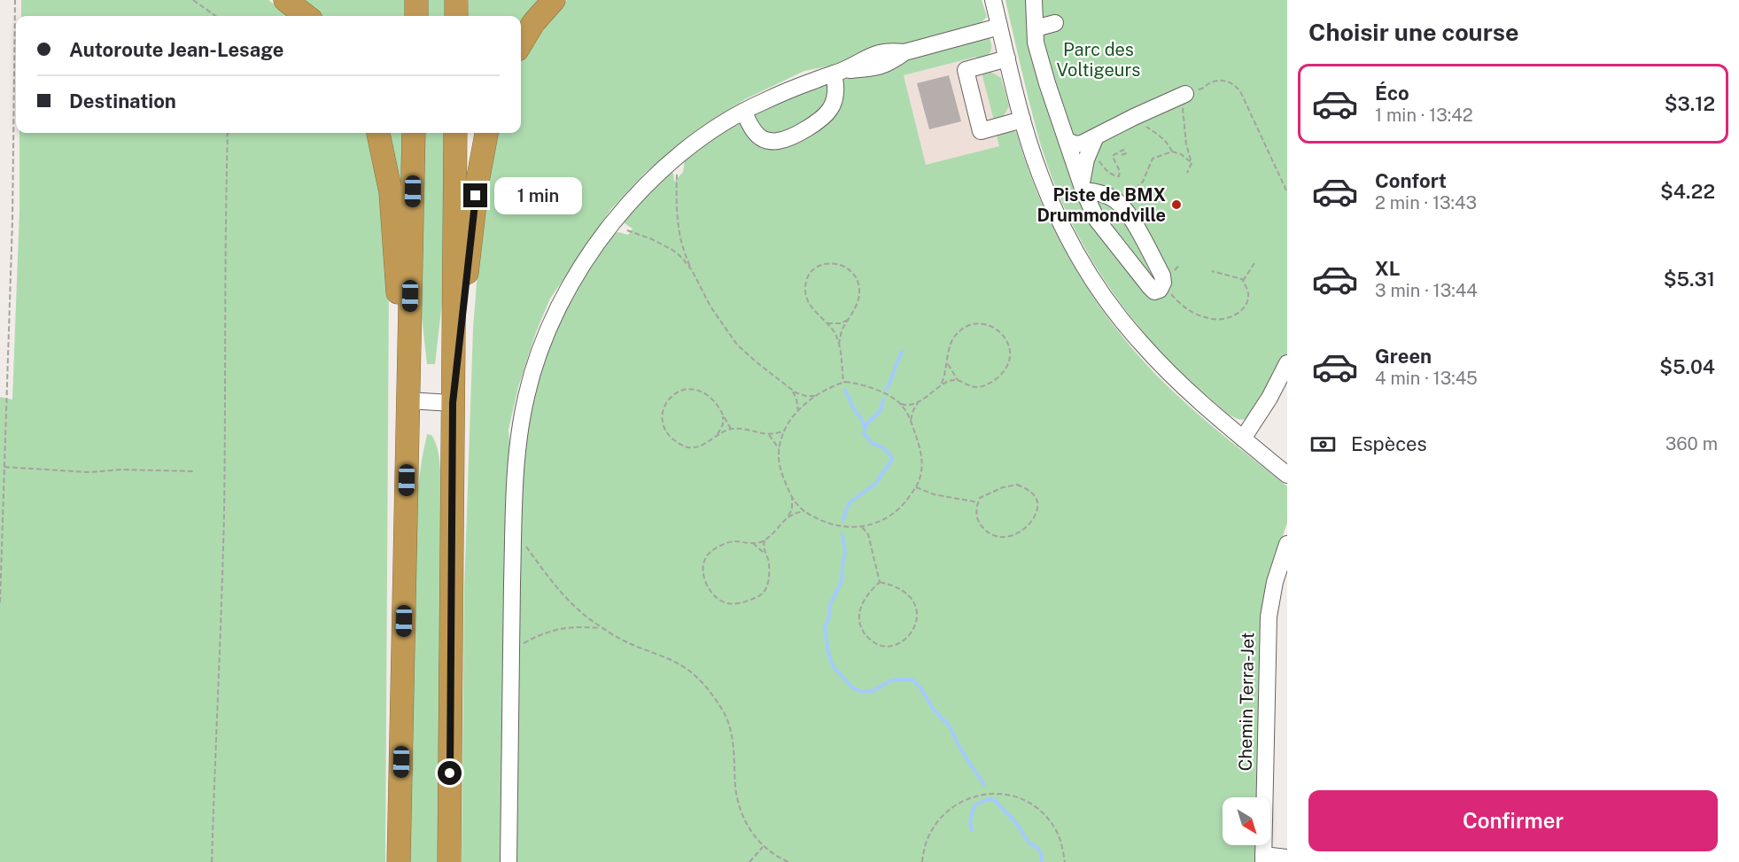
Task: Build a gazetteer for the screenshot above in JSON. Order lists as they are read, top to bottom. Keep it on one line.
{"streets":{"street":["Chemin Terra-Jet"]},"parks":["Parc des Voltigeurs"],"places":["Piste de BMX Drummondville"],"north":"bottom right","page":{"heading":"Choisir une course","banner":["Autoroute Jean-Lesage","Destination"],"list":[{"name":"Éco","note":"1 min · 13:42","value":"$3.12"},{"name":"Confort","note":"2 min · 13:43","value":"$4.22"},{"name":"XL","note":"3 min · 13:44","value":"$5.31"},{"name":"Green","note":"4 min · 13:45","value":"$5.04"}],"bubble":"1 min","pay":["Espèces","360 m"],"buttons":"Confirmer"}}
